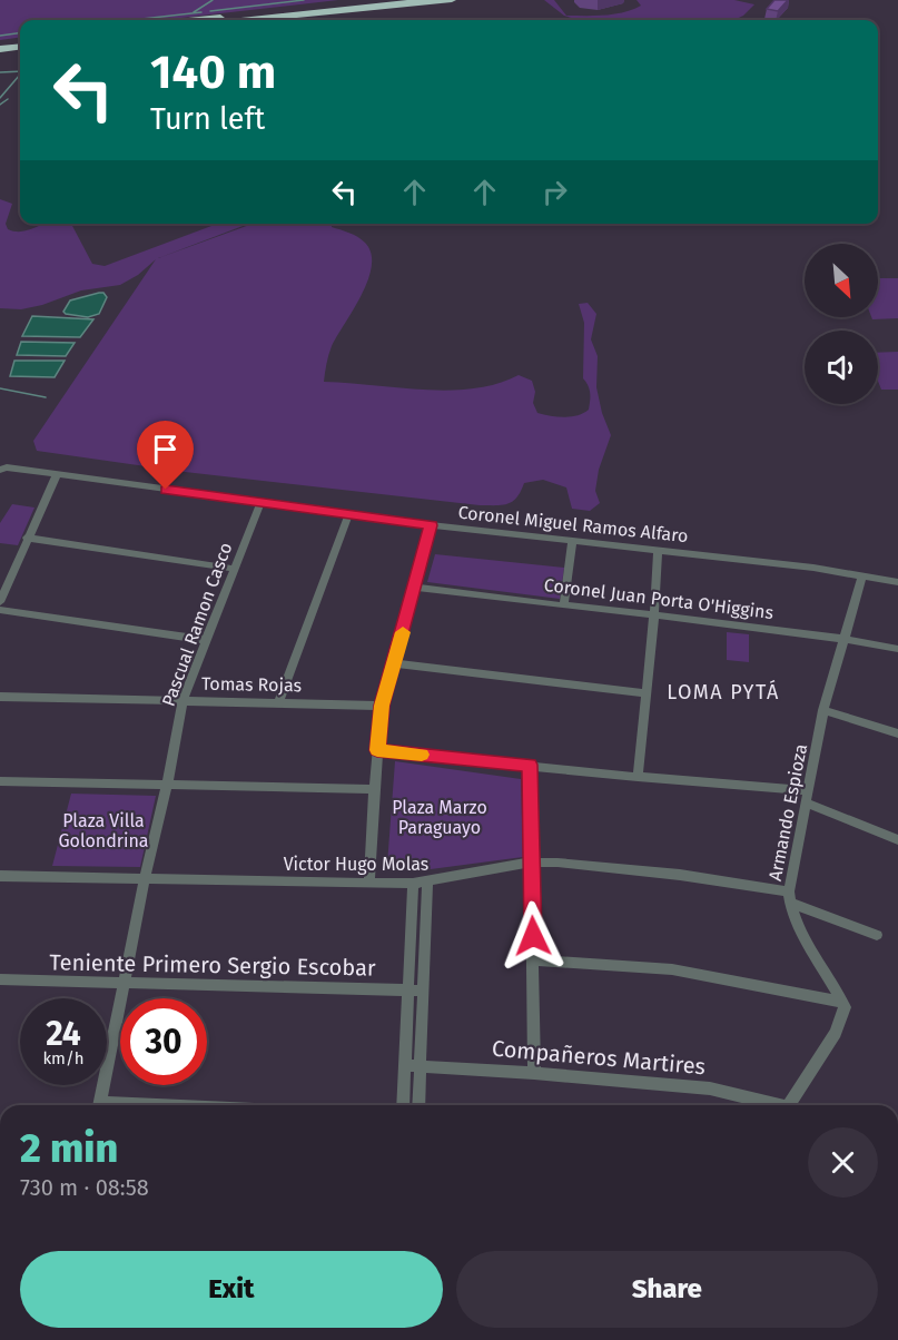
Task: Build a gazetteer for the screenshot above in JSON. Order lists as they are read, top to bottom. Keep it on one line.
{"streets":{"street":["Coronel Miguel Ramos Alfaro","Coronel Juan Porta O'Higgins","Pascual Ramon Casco","Tomas Rojas","Armando Espioza","Victor Hugo Molas","Teniente Primero Sergio Escobar","Compañeros Martires"]},"crossings":[["Coronel Miguel Ramos Alfaro","Pascual Ramon Casco"],["Coronel Miguel Ramos Alfaro","Armando Espioza"],["Coronel Juan Porta O'Higgins","Armando Espioza"],["Pascual Ramon Casco","Tomas Rojas"],["Pascual Ramon Casco","Victor Hugo Molas"],["Pascual Ramon Casco","Teniente Primero Sergio Escobar"],["Armando Espioza","Victor Hugo Molas"]],"districts":["LOMA PYTÁ"],"parks":["Plaza Marzo Paraguayo","Plaza Villa Golondrina"],"north":"bottom right","page":{"turn":["140 m","Turn left"],"speed":"24 km/h","limit":"30","heading":["2 min","730 m · 08:58"],"buttons":["Exit","Share"]}}
